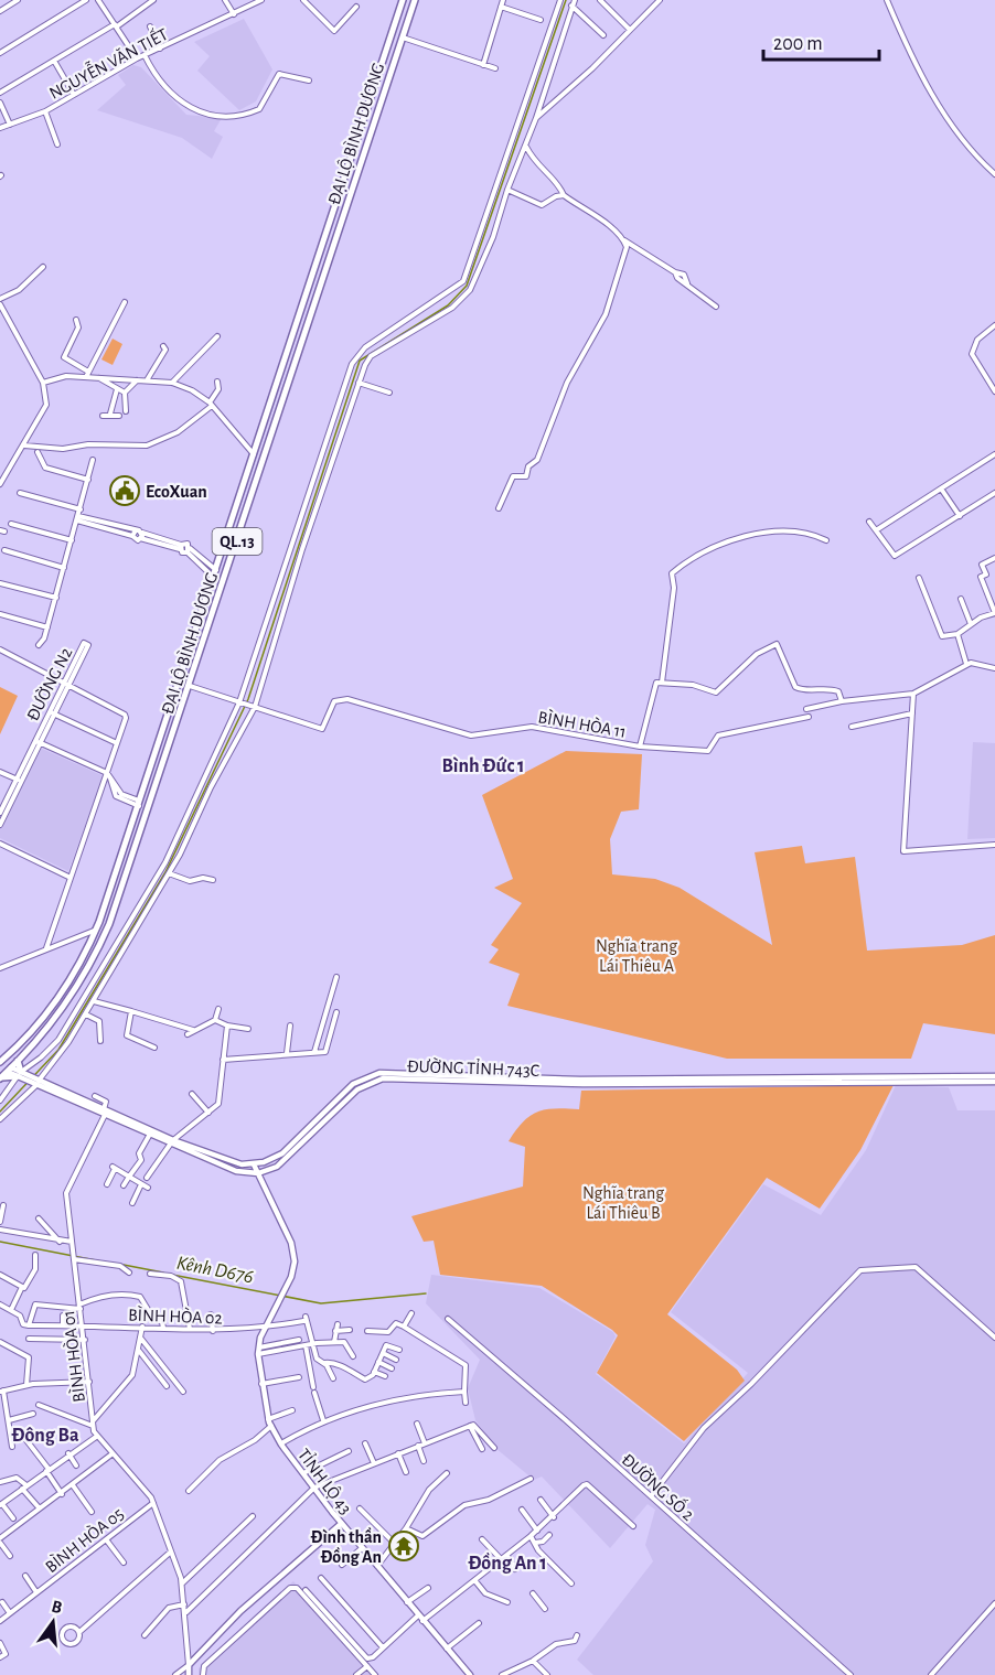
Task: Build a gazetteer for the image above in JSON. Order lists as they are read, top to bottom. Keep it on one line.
{"streets":{"highway":["ĐẠI LỘ BÌNH DƯƠNG","QL.13"],"main road":["ĐƯỜNG TỈNH 743C","TỈNH LỘ 43"],"street":["NGUYỄN VĂN TIẾT","ĐƯỜNG N2","BÌNH HÒA 11","BÌNH HÒA 02","BÌNH HÒA 01","ĐƯỜNG SỐ 2","BÌNH HÒA 05"]},"crossings":[["ĐƯỜNG TỈNH 743C","TỈNH LỘ 43"],["BÌNH HÒA 02","BÌNH HÒA 01"],["BÌNH HÒA 02","TỈNH LỘ 43"],["BÌNH HÒA 01","BÌNH HÒA 05"]],"districts":["Bình Đức 1","Đông Ba","Đồng An 1"],"water":["Kênh D676"],"parks":["Nghĩa trang Lái Thiêu A","Nghĩa trang Lái Thiêu B"],"places":{"public building":["EcoXuan"],"temple":["Đình thần Đồng An"]},"scale_bar":"200 m","north":"top"}
